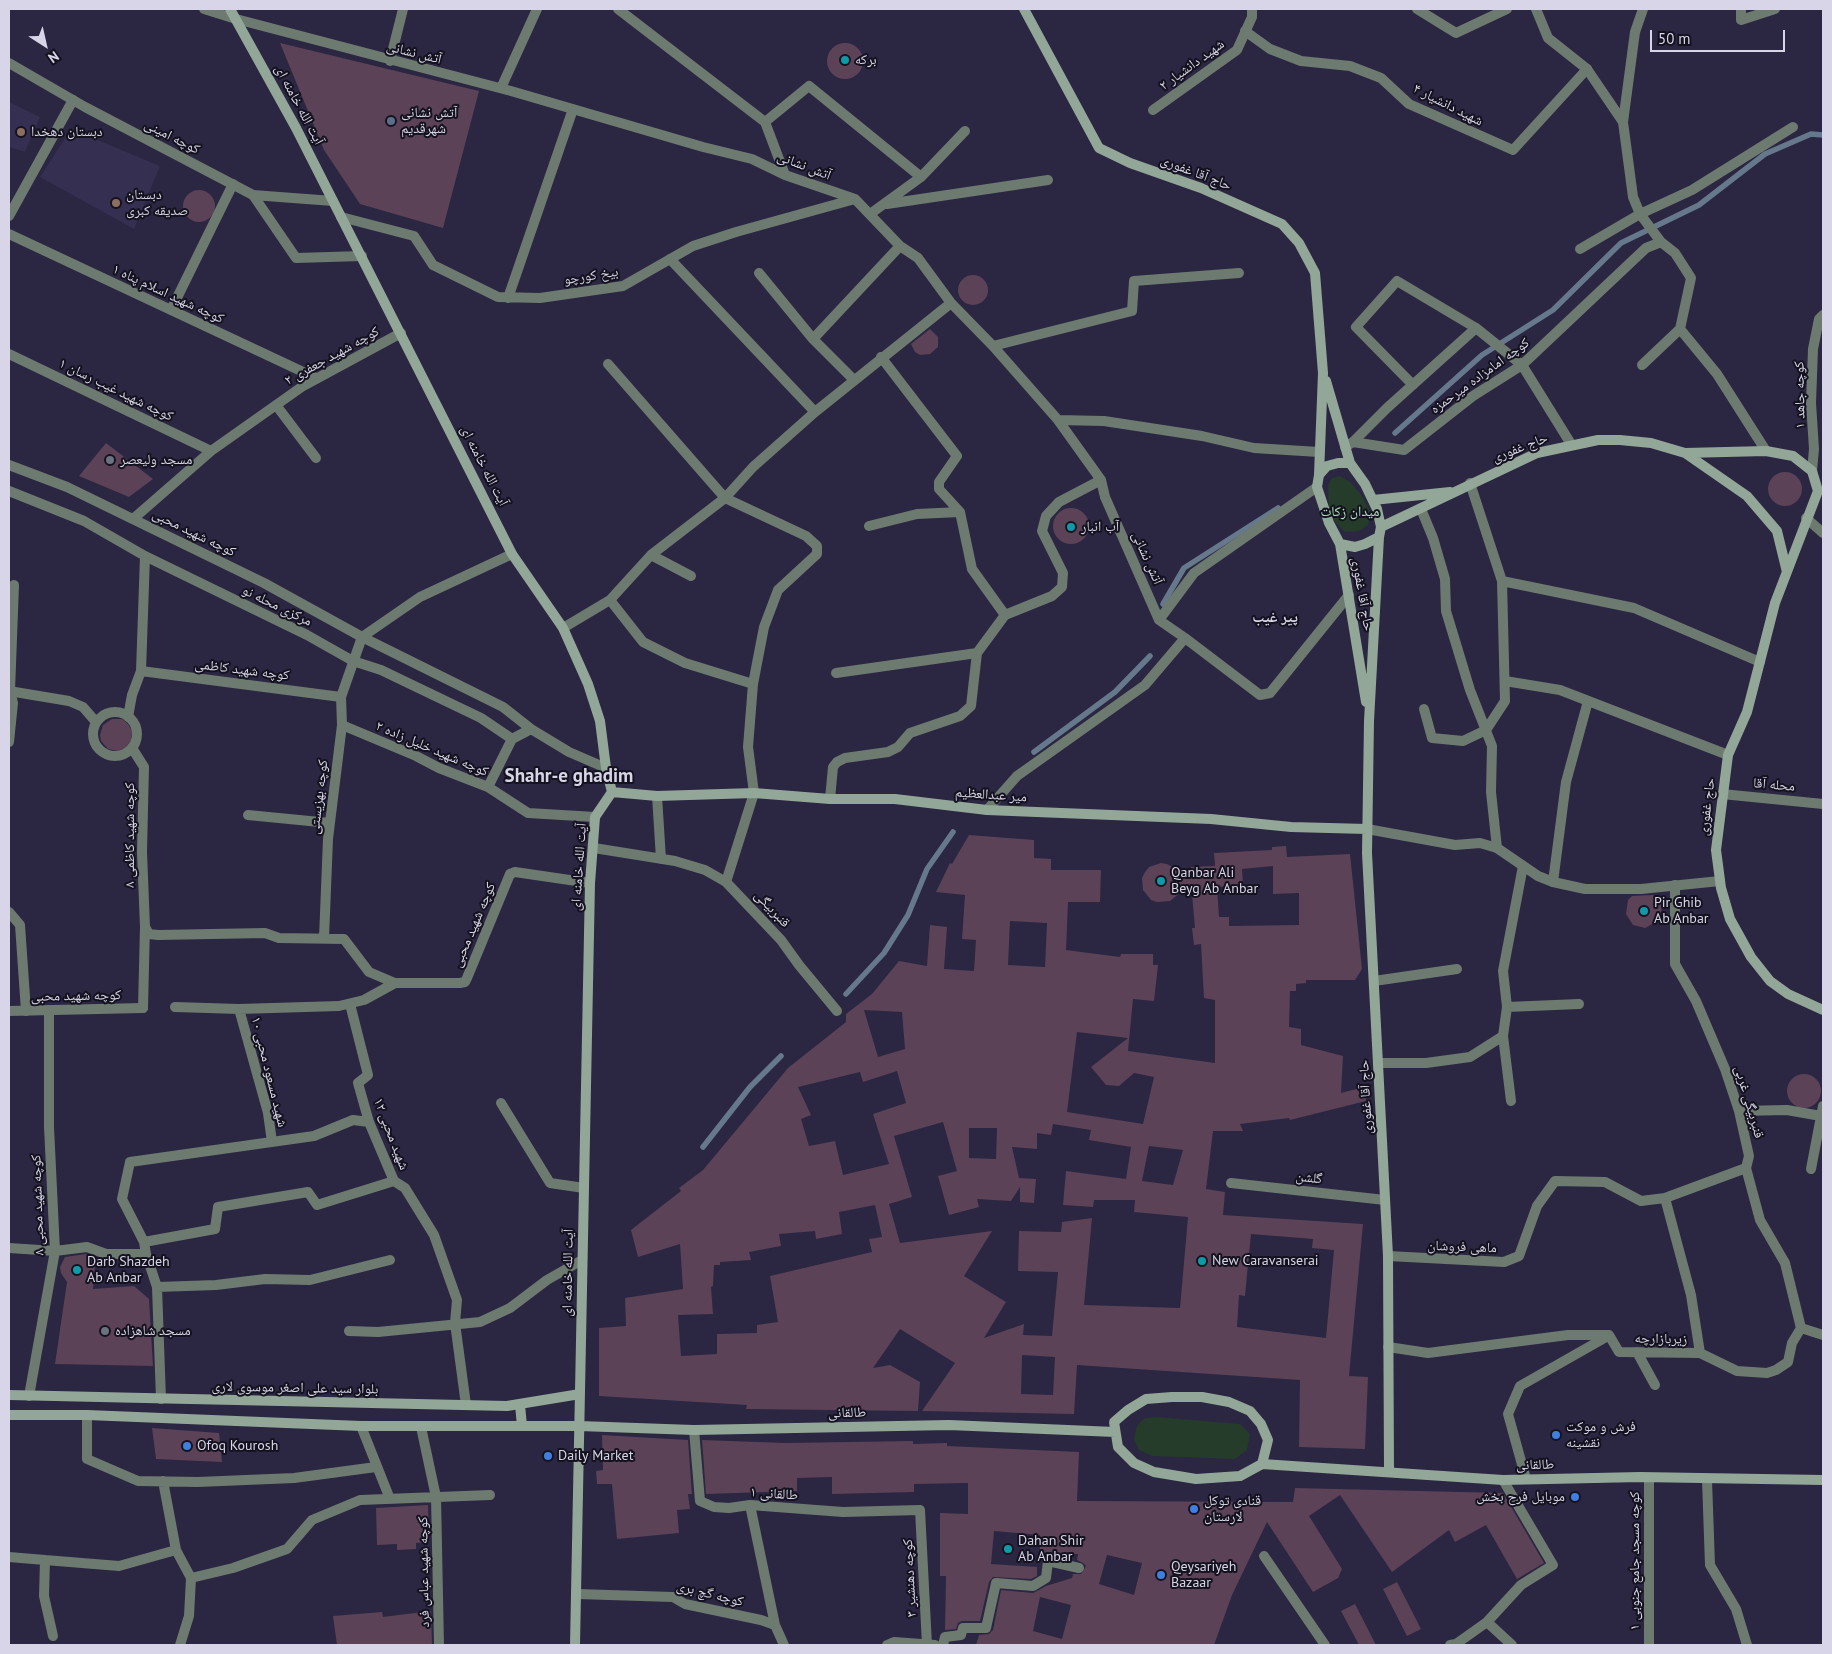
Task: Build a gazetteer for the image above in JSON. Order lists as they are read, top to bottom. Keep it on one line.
{"streets":{"main road":["آیت الله خامنه ای","حاج آقا غفوری","حاج غفوری","میر عبدالعظیم","بلوار سید علی اصغر موسوی لاری","طالقانی"],"street":["آتش نشانی","شهید دانشیار ۲","شهید دانشیار ۴","کوچه امینی","بیخ کورچو","کوچه شهید اسلام پناه ۱","کوچه شهید جعفری ۲","کوچه امامزاده میرحمزه","کوچه شهید غیب رسان ۱","کوچه جاهد ۱","کوچه شهید محبی","مرکزی محله نو","کوچه شهید کاظمی","کوچه شهید خلیل زاده ۲","محله آقا","کوچه بهزیستی","کوچه شهید کاظمی ۸","قنبربیگی","شهید مسعود محبی ۱۰","قنبربیگی غربی","شهید محبی ۱۲","گلشن","کوچه شهید محبی ۸","ماهی فروشان","زیربازارچه","طالقانی ۱","کوچه مسجد جامع جنوبی ۱","کوچه شهید عباس فرد","کوچه دهنشیر ۳","کوچه گچ بری"]},"crossings":[["آتش نشانی","آیت الله خامنه ای"],["آتش نشانی","بیخ کورچو"],["شهید دانشیار ۲","شهید دانشیار ۴"],["آیت الله خامنه ای","کوچه امینی"],["آیت الله خامنه ای","بیخ کورچو"],["آیت الله خامنه ای","کوچه شهید جعفری ۲"],["آیت الله خامنه ای","کوچه شهید محبی"],["آیت الله خامنه ای","کوچه شهید خلیل زاده ۲"],["آیت الله خامنه ای","میر عبدالعظیم"],["آیت الله خامنه ای","قنبربیگی"],["آیت الله خامنه ای","بلوار سید علی اصغر موسوی لاری"],["آیت الله خامنه ای","طالقانی"],["آیت الله خامنه ای","کوچه گچ بری"],["حاج آقا غفوری","کوچه امامزاده میرحمزه"],["حاج آقا غفوری","حاج غفوری"],["حاج آقا غفوری","میر عبدالعظیم"],["حاج آقا غفوری","گلشن"],["حاج آقا غفوری","ماهی فروشان"],["حاج آقا غفوری","طالقانی"],["کوچه شهید اسلام پناه ۱","کوچه شهید جعفری ۲"],["کوچه شهید جعفری ۲","کوچه شهید غیب رسان ۱"],["کوچه شهید جعفری ۲","کوچه شهید محبی"],["کوچه جاهد ۱","حاج غفوری"],["حاج غفوری","محله آقا"],["کوچه شهید محبی","کوچه بهزیستی"],["کوچه شهید محبی","کوچه شهید کاظمی ۸"],["کوچه شهید محبی","شهید مسعود محبی ۱۰"],["کوچه شهید محبی","شهید محبی ۱۲"],["کوچه شهید محبی","کوچه شهید محبی ۸"],["مرکزی محله نو","کوچه بهزیستی"],["کوچه شهید کاظمی","کوچه بهزیستی"],["کوچه شهید خلیل زاده ۲","کوچه بهزیستی"],["قنبربیگی غربی","ماهی فروشان"],["قنبربیگی غربی","زیربازارچه"],["شهید محبی ۱۲","بلوار سید علی اصغر موسوی لاری"],["کوچه شهید محبی ۸","بلوار سید علی اصغر موسوی لاری"],["طالقانی","طالقانی ۱"],["طالقانی","کوچه مسجد جامع جنوبی ۱"],["طالقانی ۱","کوچه دهنشیر ۳"]],"districts":["پیر غیب","Shahr-e ghadim"],"parks":["میدان زکات"],"places":["برکه","آتش نشانی شهرقدیم","دبستان دهخدا","دبستان صدیقه کبری","مسجد ولیعصر","آب انبار","Qanbar Ali Beyg Ab Anbar","Pir Ghib Ab Anbar","New Caravanserai","Darb Shazdeh Ab Anbar","مسجد شاهزاده","فرش و موکت نقشینه","Ofoq Kourosh","Daily Market","موبایل فرح بخش","قنادی توکل لارستان","Dahan Shir Ab Anbar","Qeysariyeh Bazaar"],"scale_bar":"50 m","north":"bottom right"}
